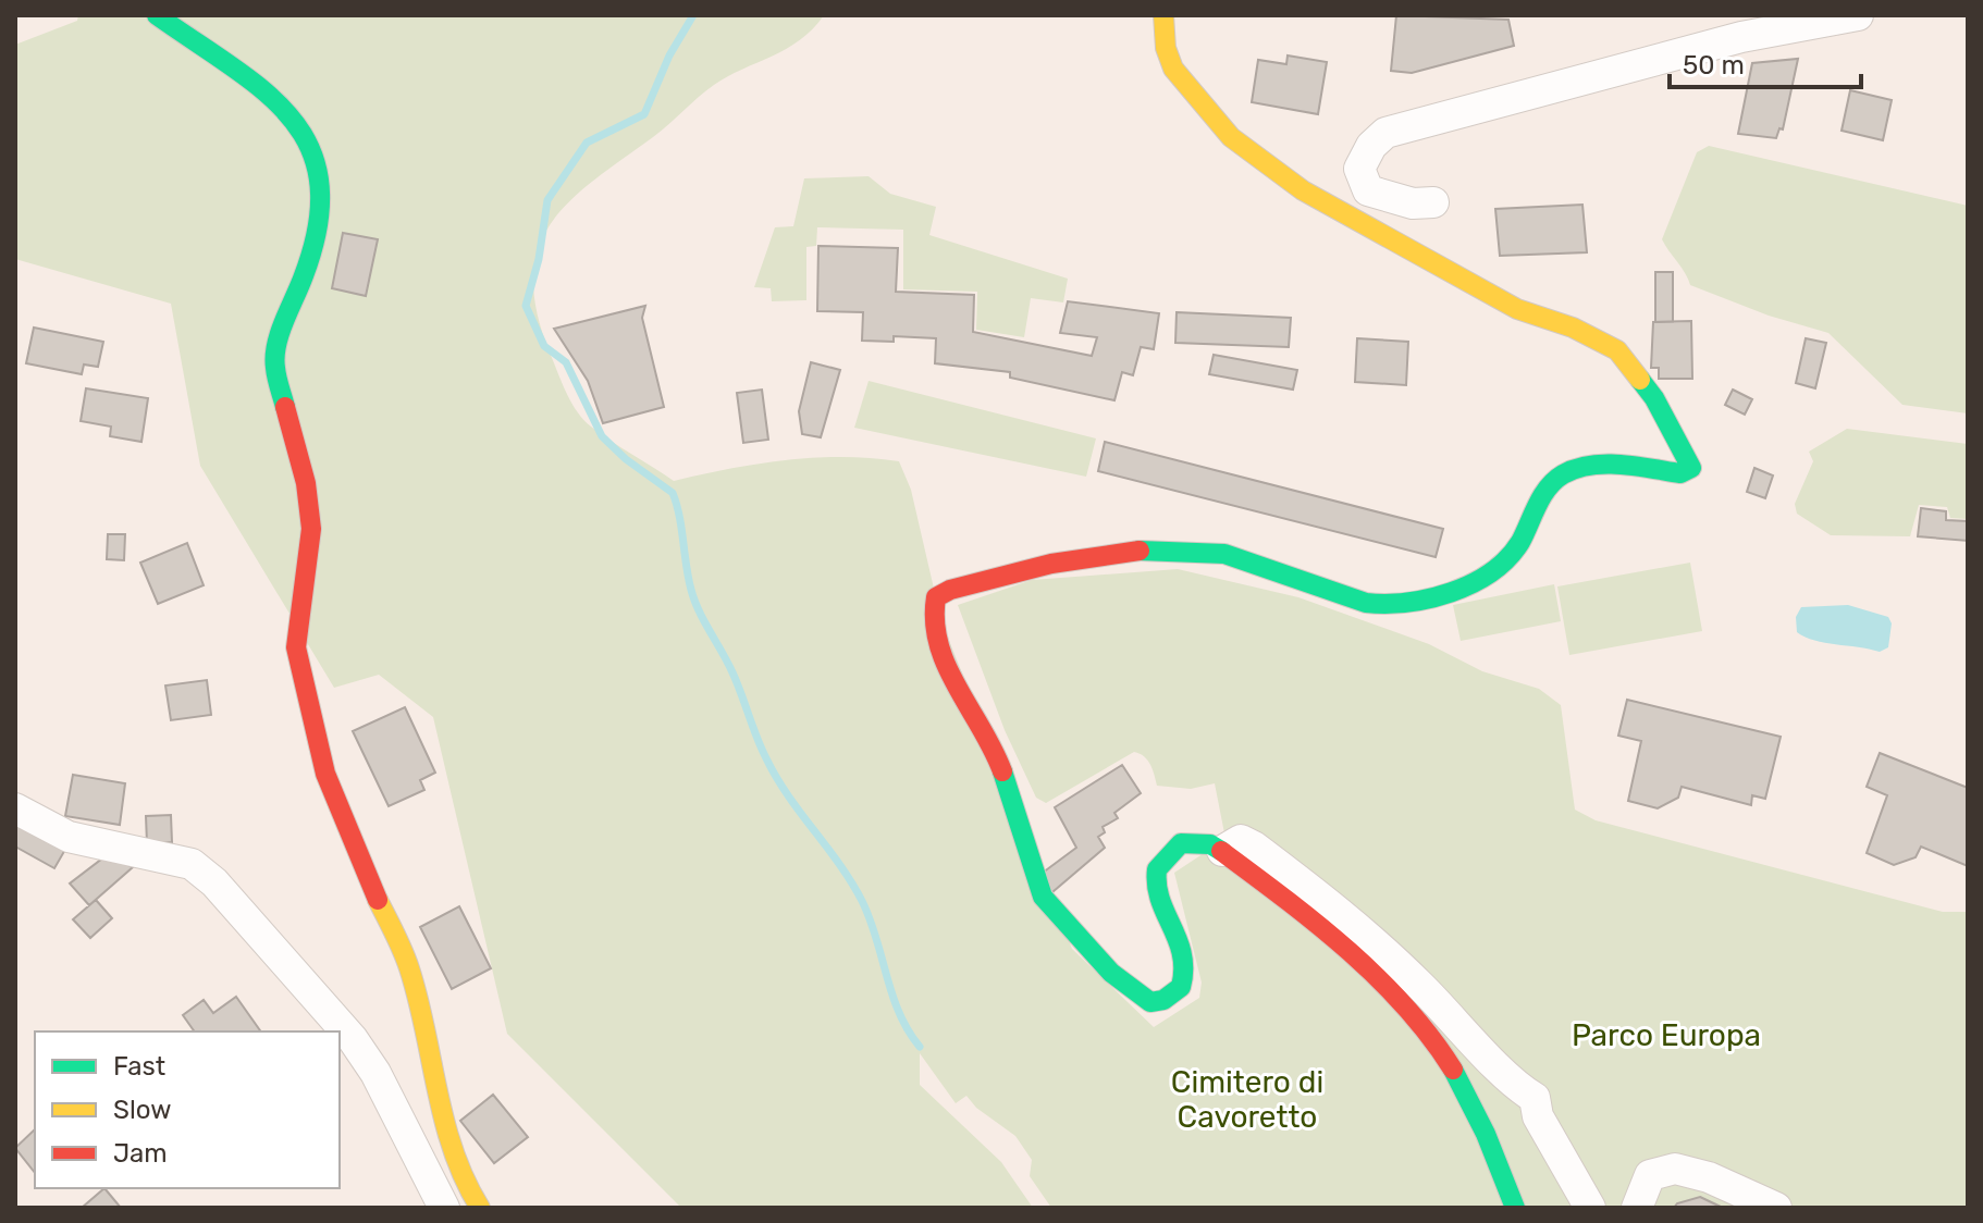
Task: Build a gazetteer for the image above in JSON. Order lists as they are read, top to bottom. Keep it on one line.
{"parks":["Parco Europa","Cimitero di Cavoretto"],"legend":["Fast","Slow","Jam"],"scale_bar":"50 m"}
